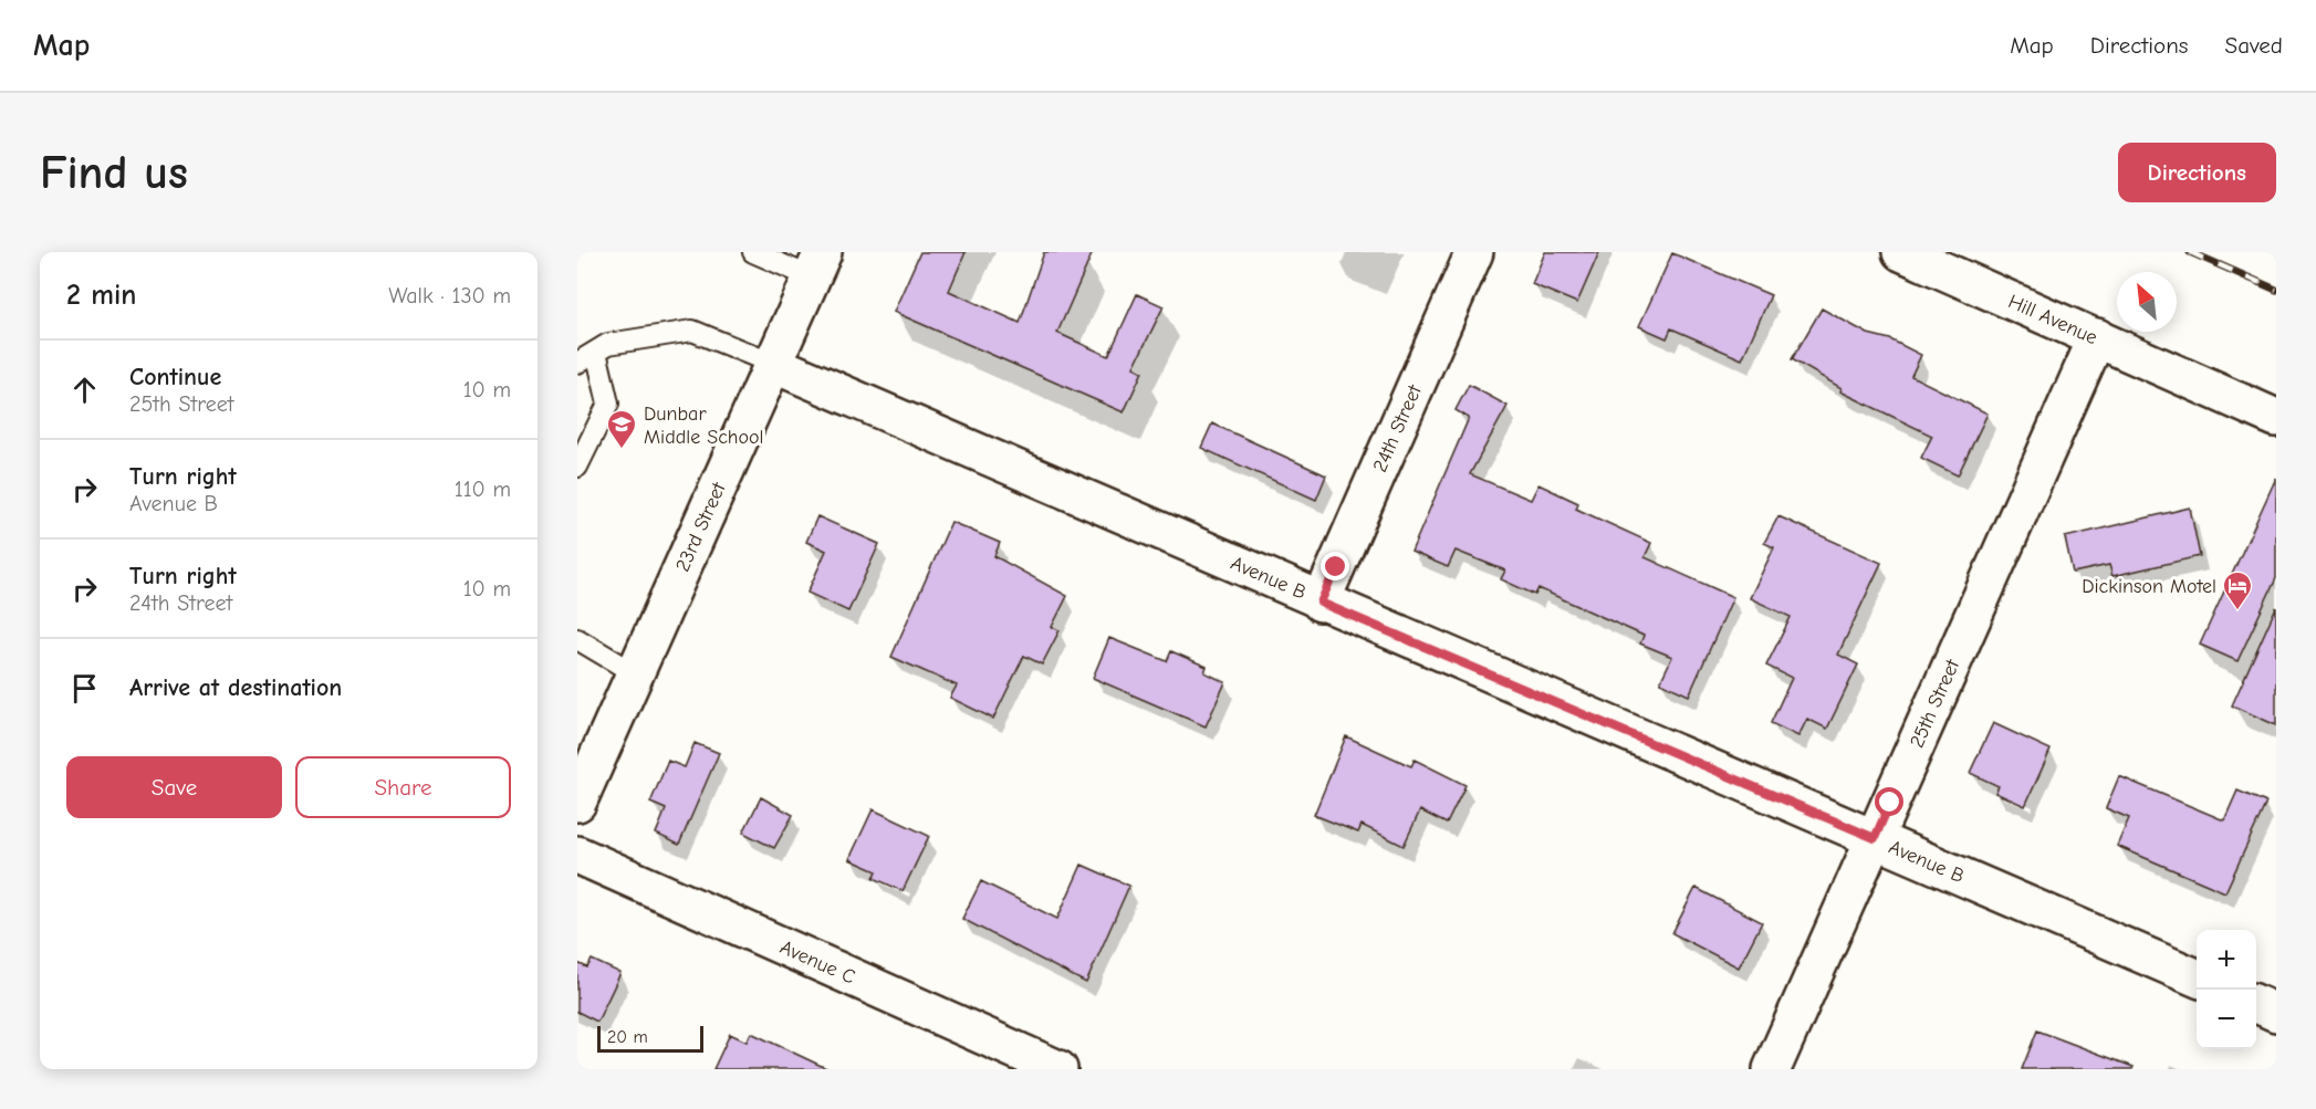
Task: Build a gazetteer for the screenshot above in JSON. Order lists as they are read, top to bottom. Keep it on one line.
{"streets":{"street":["Hill Avenue","24th Street","23rd Street","Avenue B","25th Street","Avenue C"]},"crossings":[["Hill Avenue","25th Street"],["24th Street","Avenue B"],["23rd Street","Avenue B"],["Avenue B","25th Street"]],"places":{"school or university":["Dunbar Middle School"],"hotel":["Dickinson Motel"]},"scale_bar":"20 m","north":"top left","page":{"header":"Map","nav":["Map","Directions","Saved"],"buttons":["Directions",["Save","Share"]],"title":"Find us","heading":["2 min","Walk · 130 m"],"list":[["Continue","25th Street","10 m"],["Turn right","Avenue B","110 m"],["Turn right","24th Street","10 m"],"Arrive at destination"],"map_buttons":["+","−"],"scale":"20 m"}}
